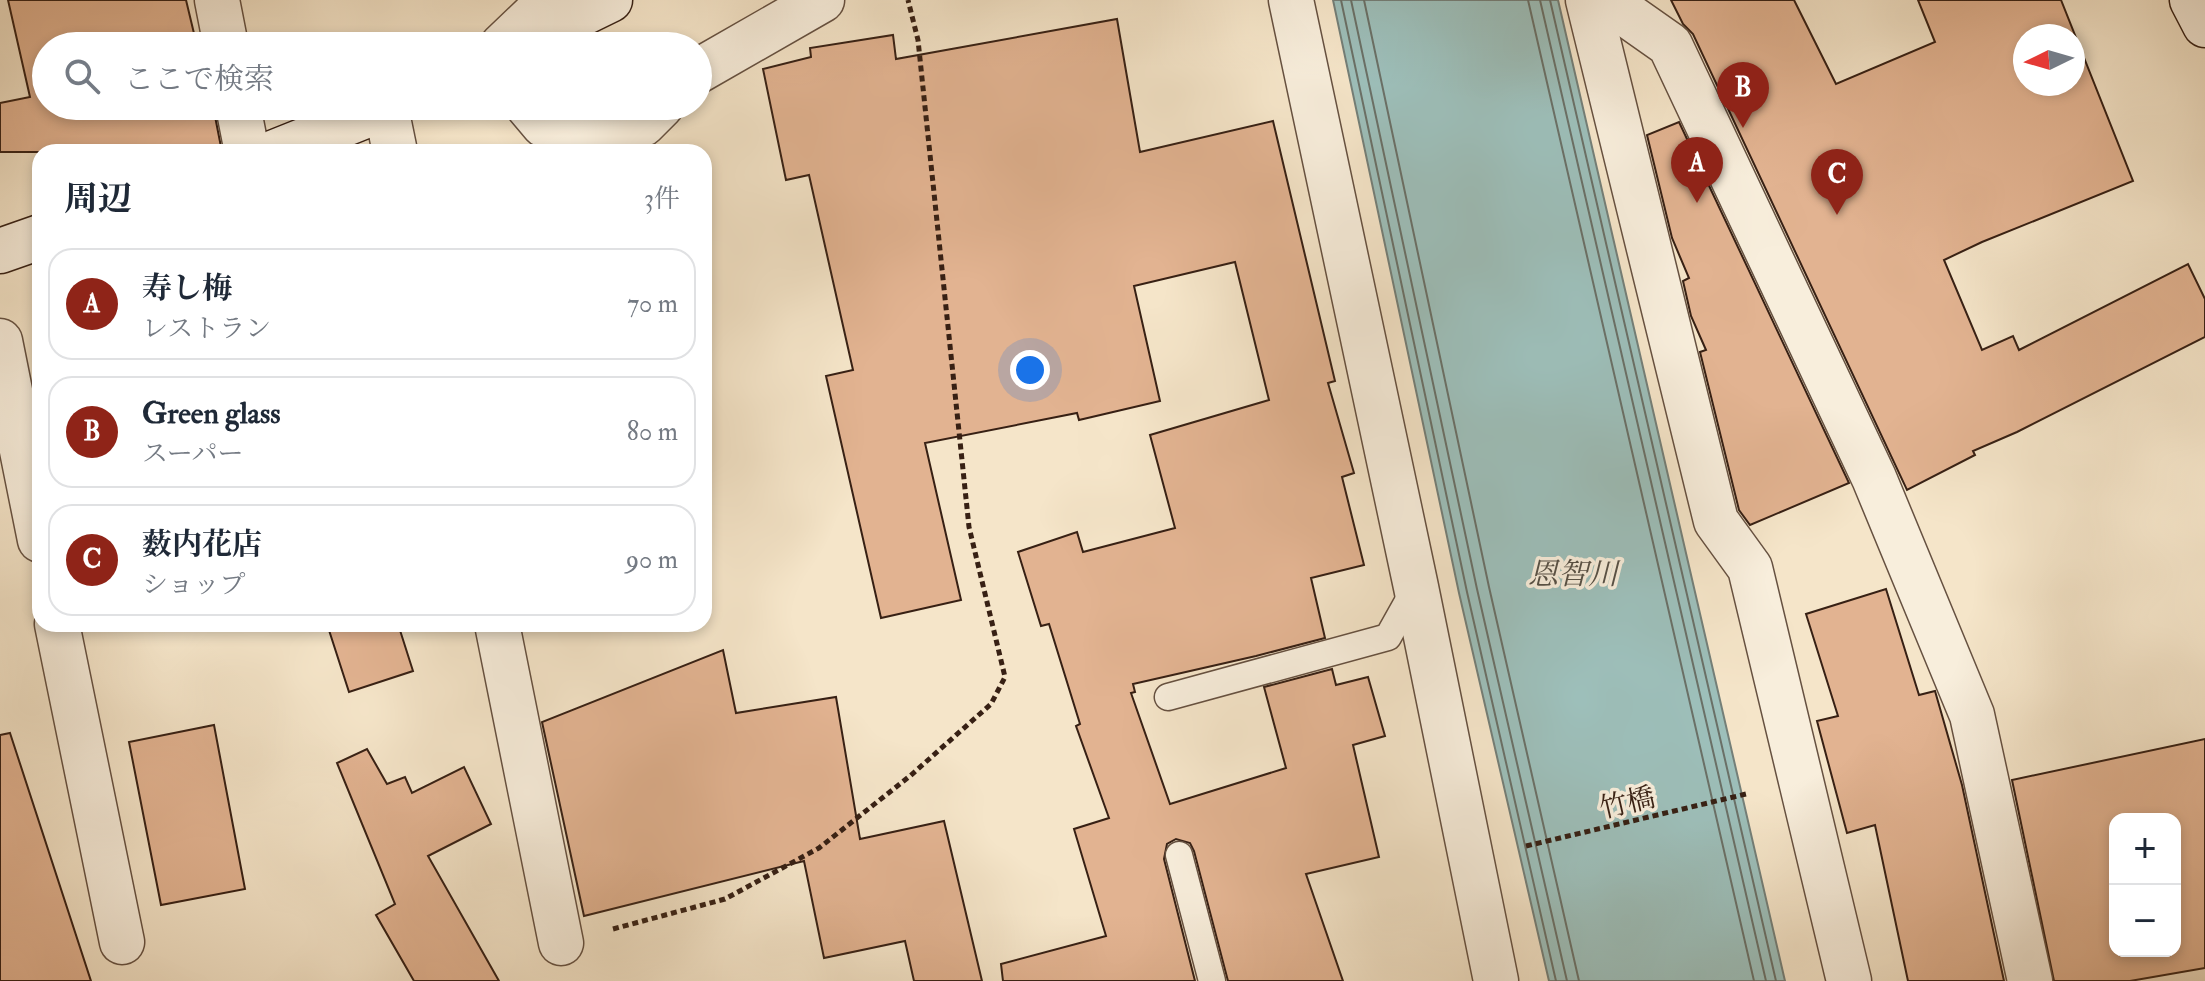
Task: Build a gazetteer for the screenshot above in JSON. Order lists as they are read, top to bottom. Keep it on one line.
{"streets":{"path":["竹橋"]},"water":["恩智川"],"north":"left","page":{"search":"ここで検索","pins":["B","A","C"],"heading":["周辺","3件"],"list":[{"mark":"A","name":"寿し梅","note":"レストラン","value":"70 m"},{"mark":"B","name":"Green glass","note":"スーパー","value":"80 m"},{"mark":"C","name":"薮内花店","note":"ショップ","value":"90 m"}],"map_buttons":["+","−"]}}
